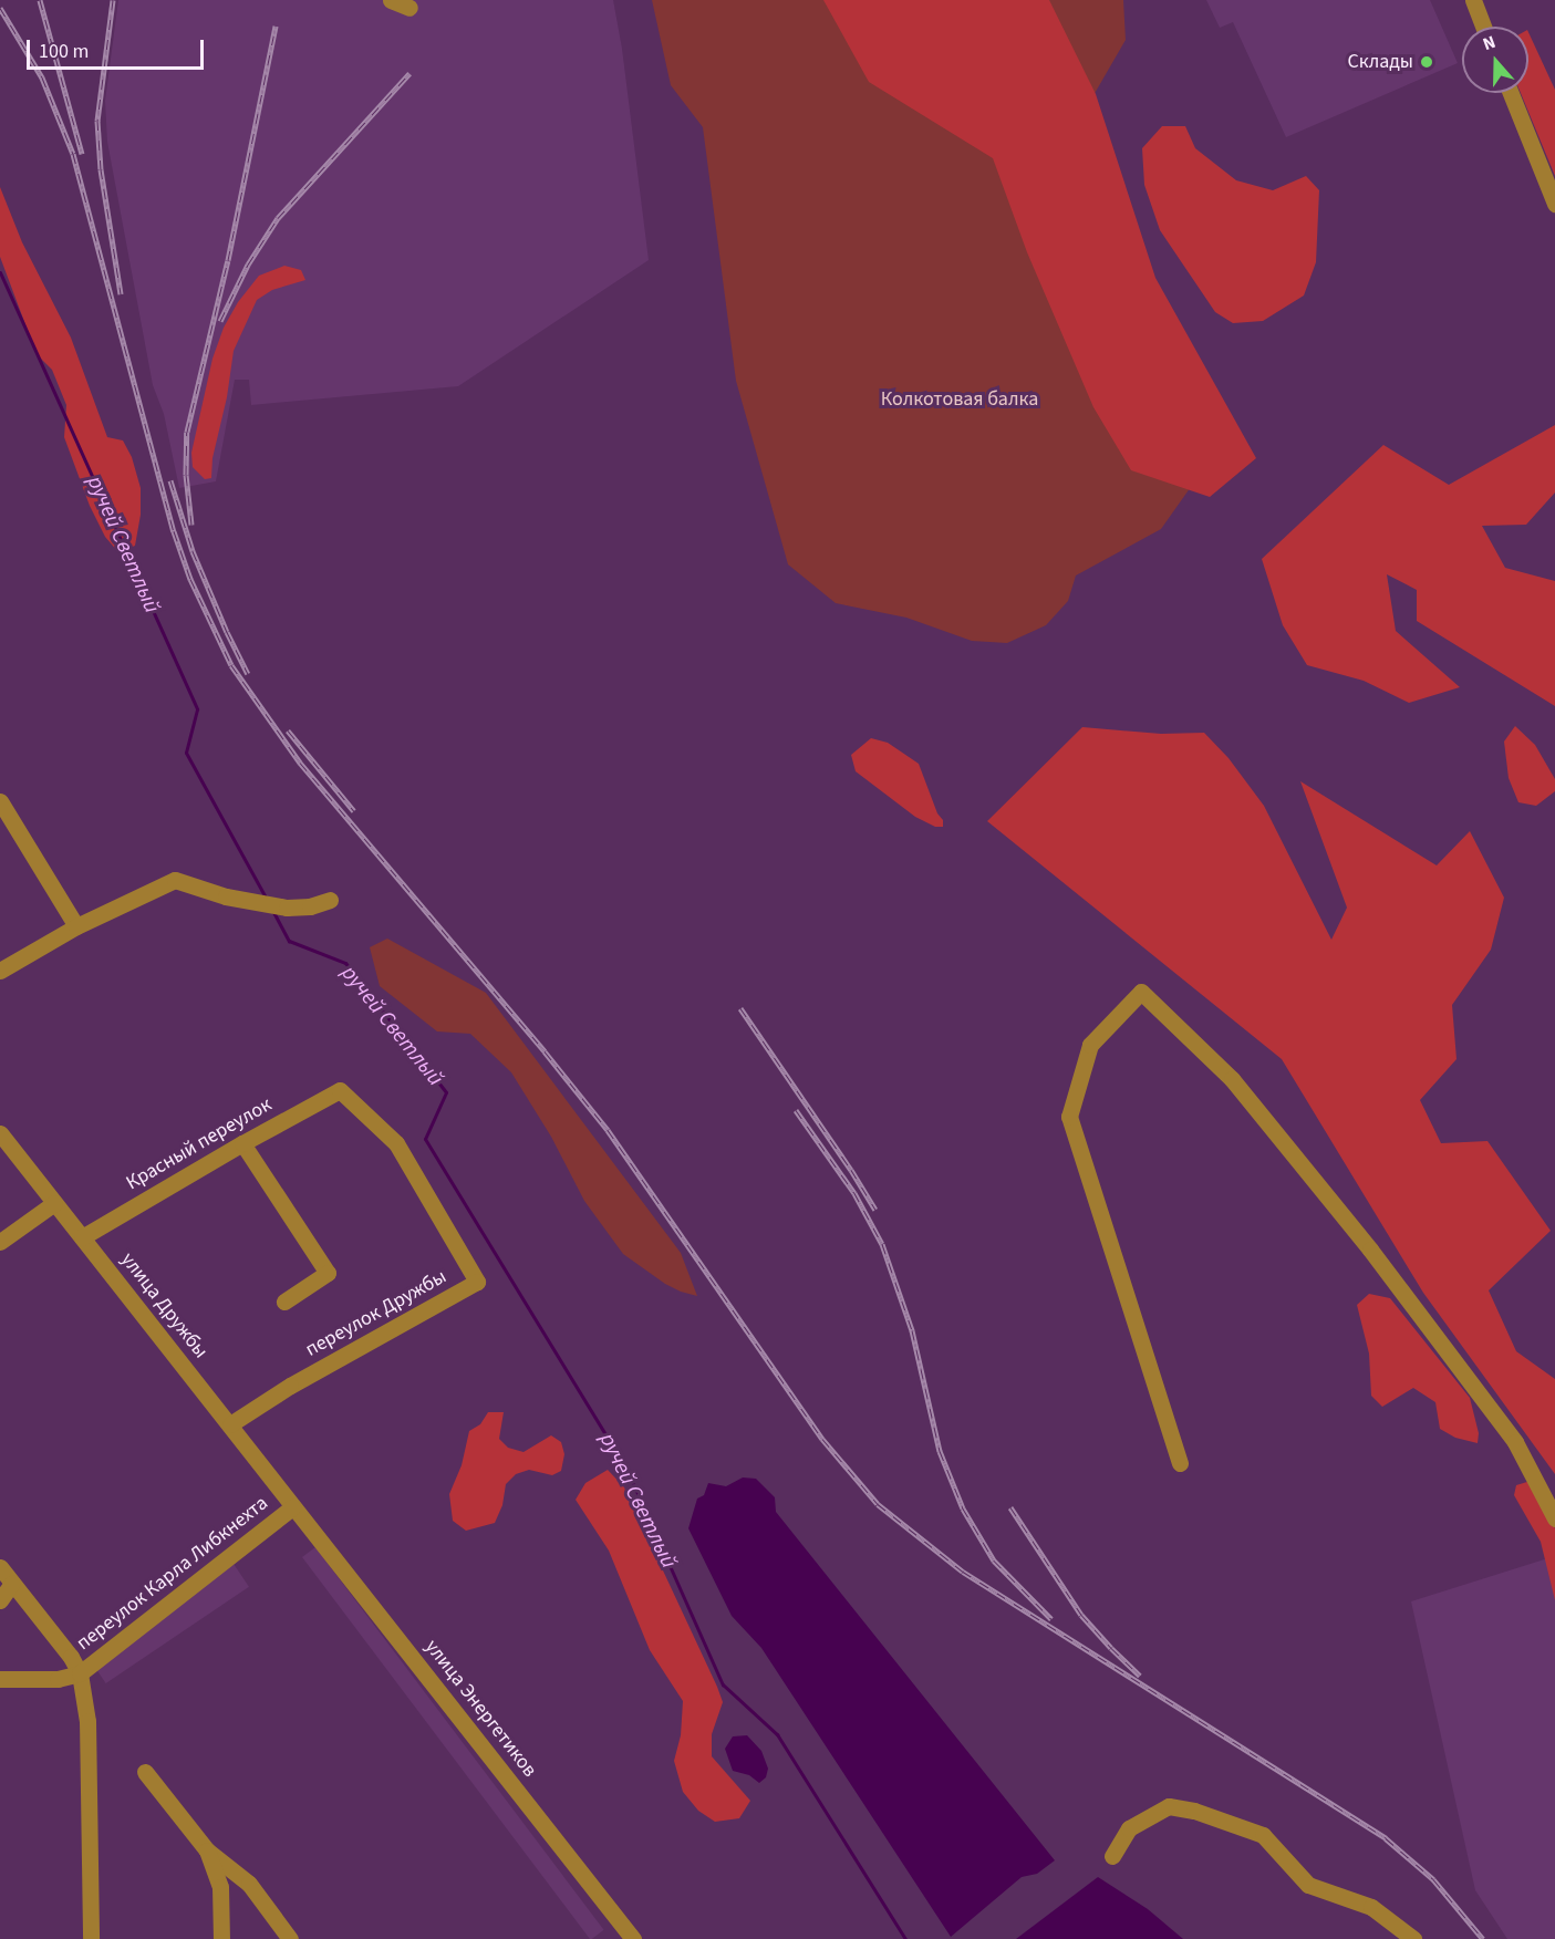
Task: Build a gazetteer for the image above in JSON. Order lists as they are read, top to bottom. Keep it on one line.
{"streets":{"street":["Красный переулок","улица Дружбы","переулок Дружбы","переулок Карла Либкнехта","улица Энергетиков"]},"crossings":[["Красный переулок","улица Дружбы"],["Красный переулок","переулок Дружбы"],["улица Дружбы","переулок Дружбы"],["улица Дружбы","переулок Карла Либкнехта"],["улица Дружбы","улица Энергетиков"],["переулок Карла Либкнехта","улица Энергетиков"]],"water":["ручей Светлый"],"parks":["Колкотовая балка"],"places":["Склады"],"scale_bar":"100 m","north":"top"}
